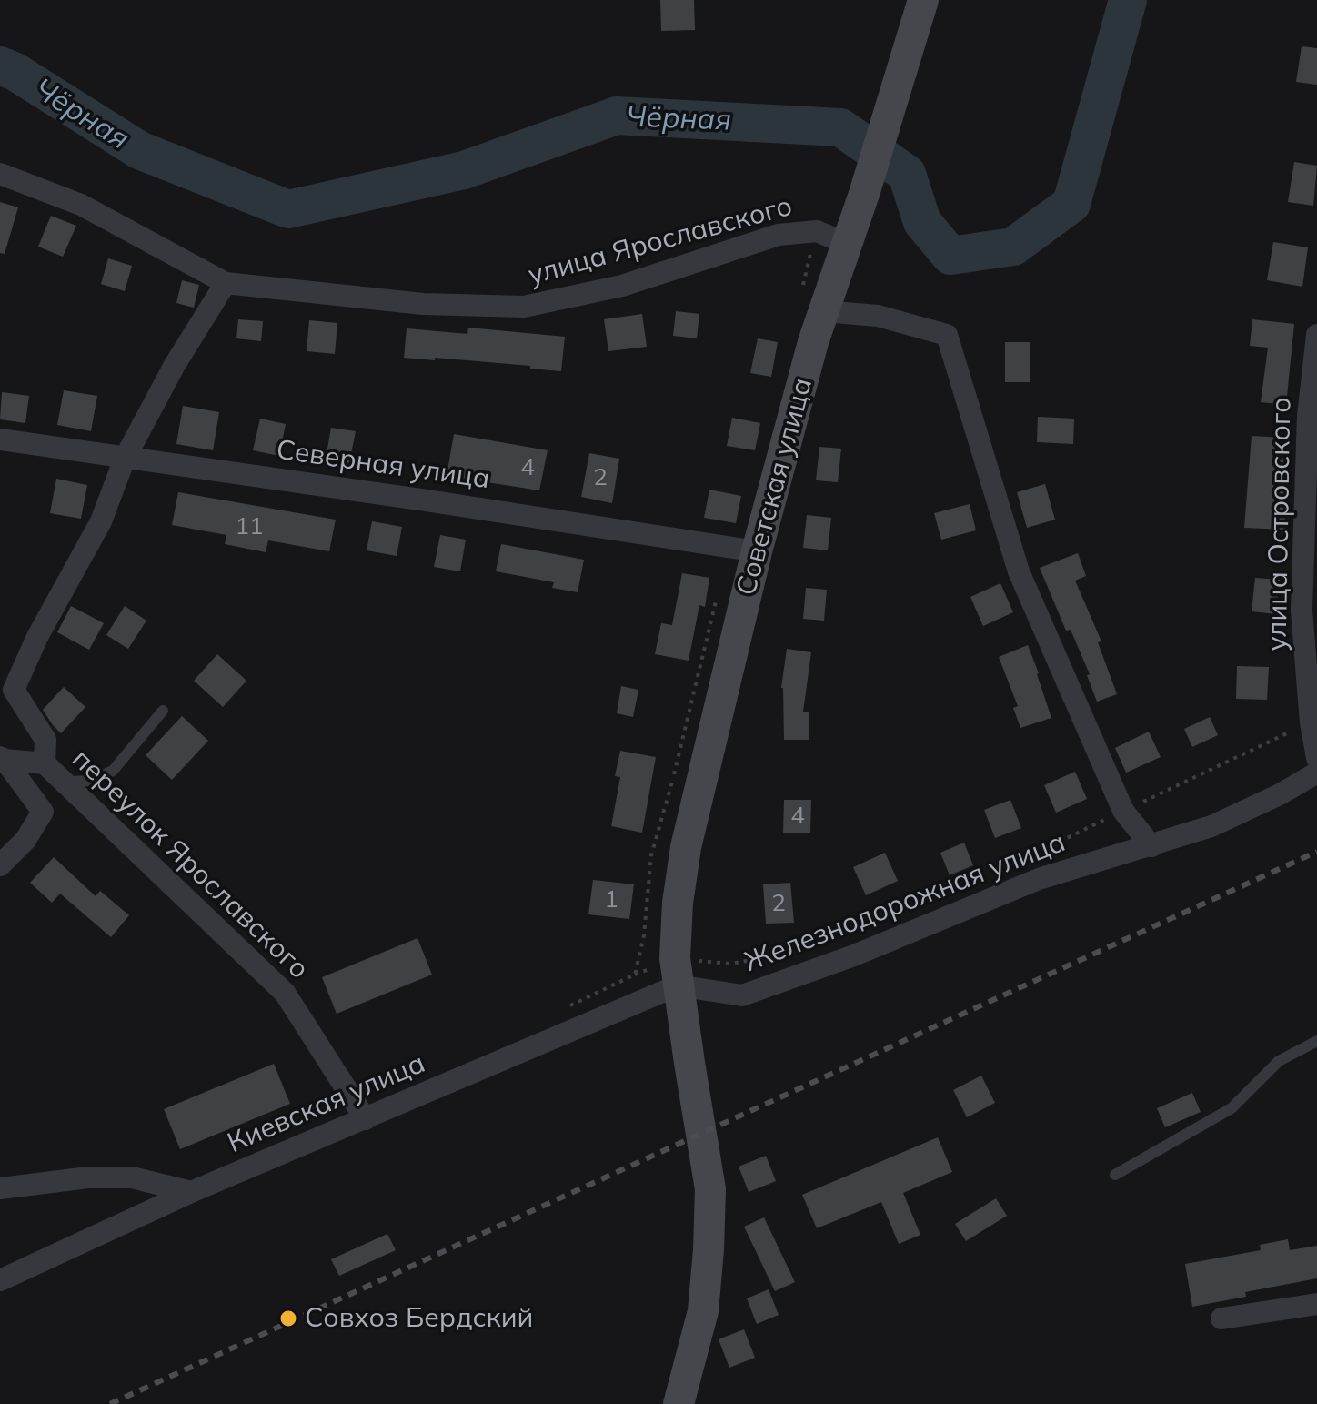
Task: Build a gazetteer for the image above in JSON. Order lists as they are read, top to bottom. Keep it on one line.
{"streets":{"main road":["Советская улица"],"street":["улица Ярославского","Северная улица","улица Островского","переулок Ярославского","Железнодорожная улица","Киевская улица"]},"crossings":[["улица Ярославского","Советская улица"],["Северная улица","Советская улица"],["Советская улица","Железнодорожная улица"],["Советская улица","Киевская улица"],["переулок Ярославского","Киевская улица"],["Железнодорожная улица","Киевская улица"]],"water":["Чёрная"],"places":["Совхоз Бердский"],"house_numbers":["4","2","11","4","1","2"]}
